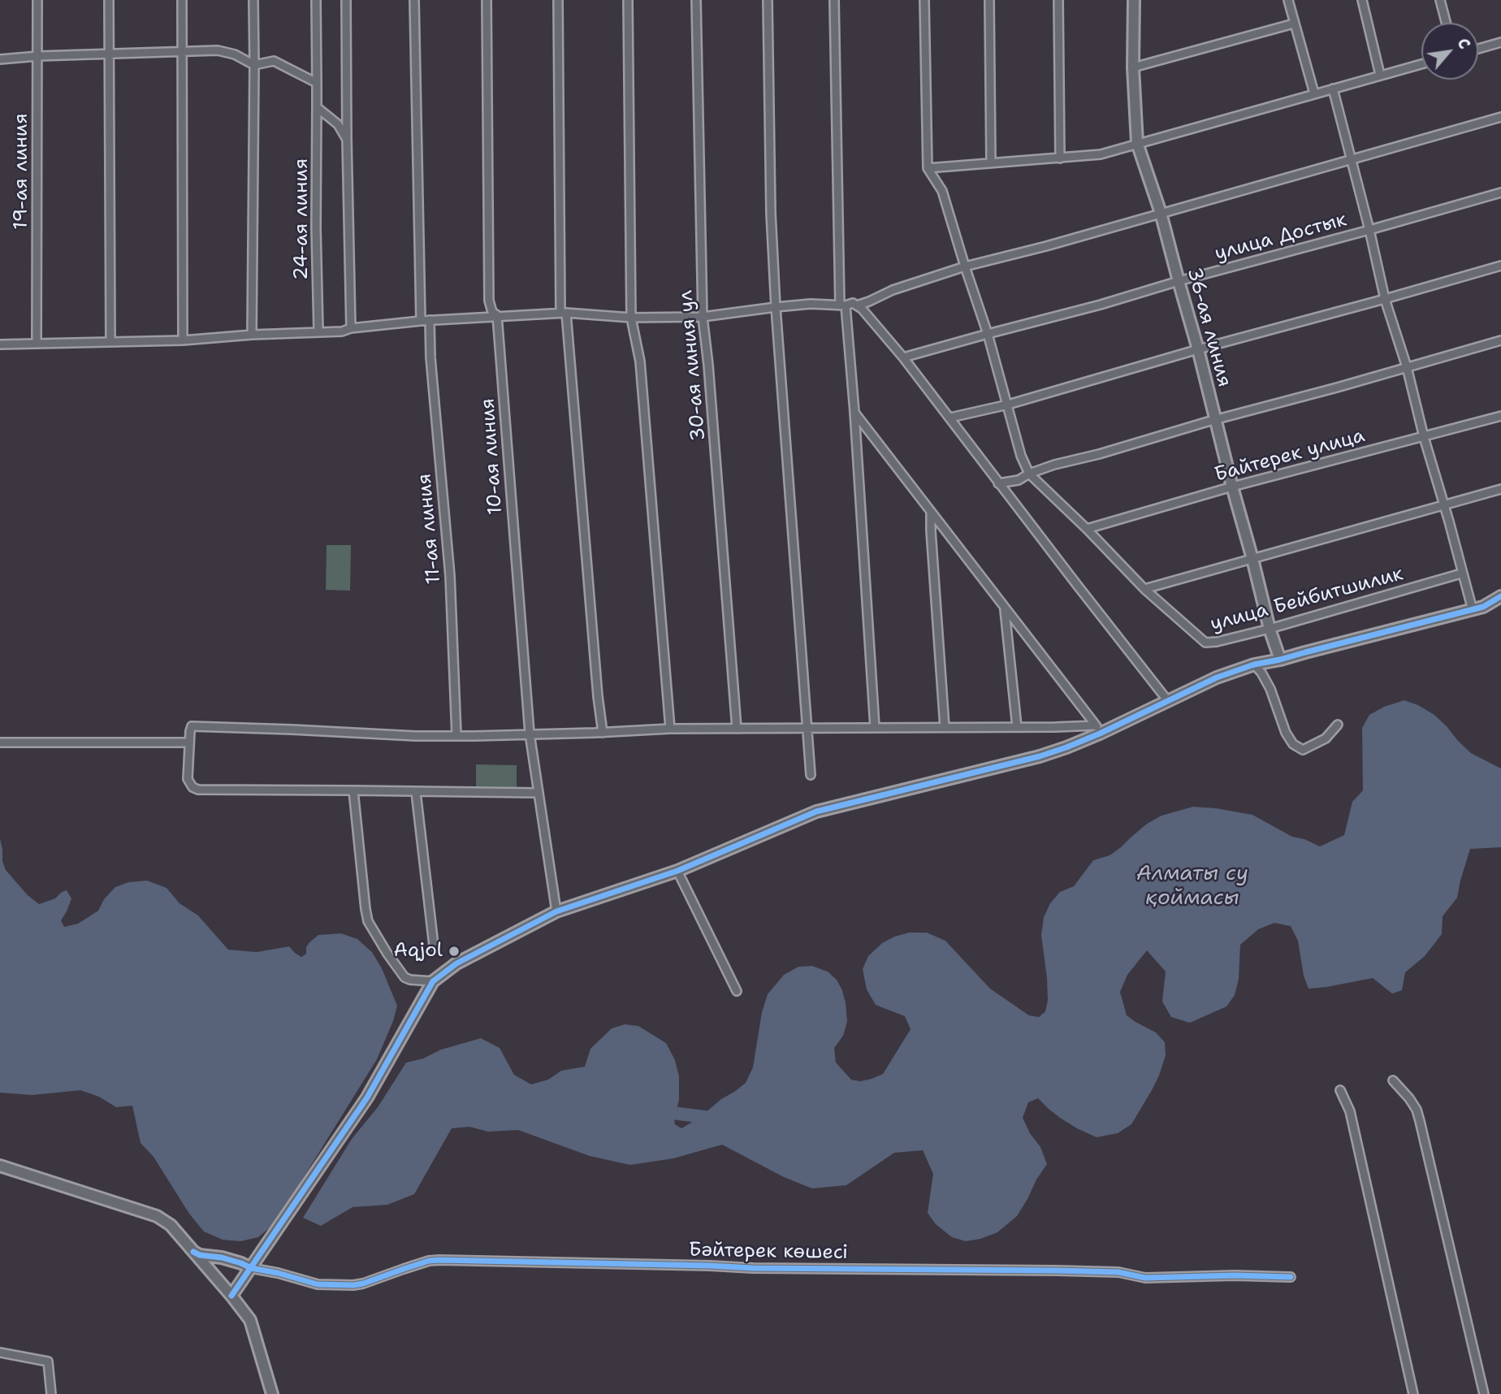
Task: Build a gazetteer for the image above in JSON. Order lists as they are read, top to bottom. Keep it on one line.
{"streets":{"street":["19-ая линия","24-ая линия","улица Достык","36-ая линия","30-ая линия ул","Байтерек улица","10-ая линия","11-ая линия","улица Бейбитшилик","Бәйтерек көшесі"]},"crossings":[["улица Достык","36-ая линия"],["36-ая линия","Байтерек улица"],["36-ая линия","улица Бейбитшилик"]],"water":["Алматы су қоймасы"],"places":["Aqjol"],"north":"top right"}
